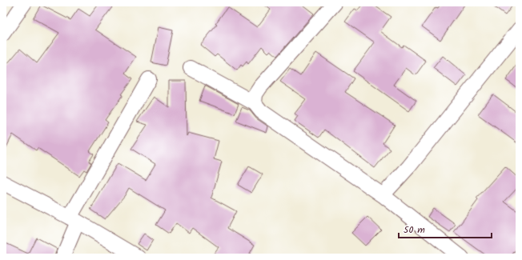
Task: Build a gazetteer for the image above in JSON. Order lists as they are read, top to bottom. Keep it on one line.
{"scale_bar":"50 m"}
